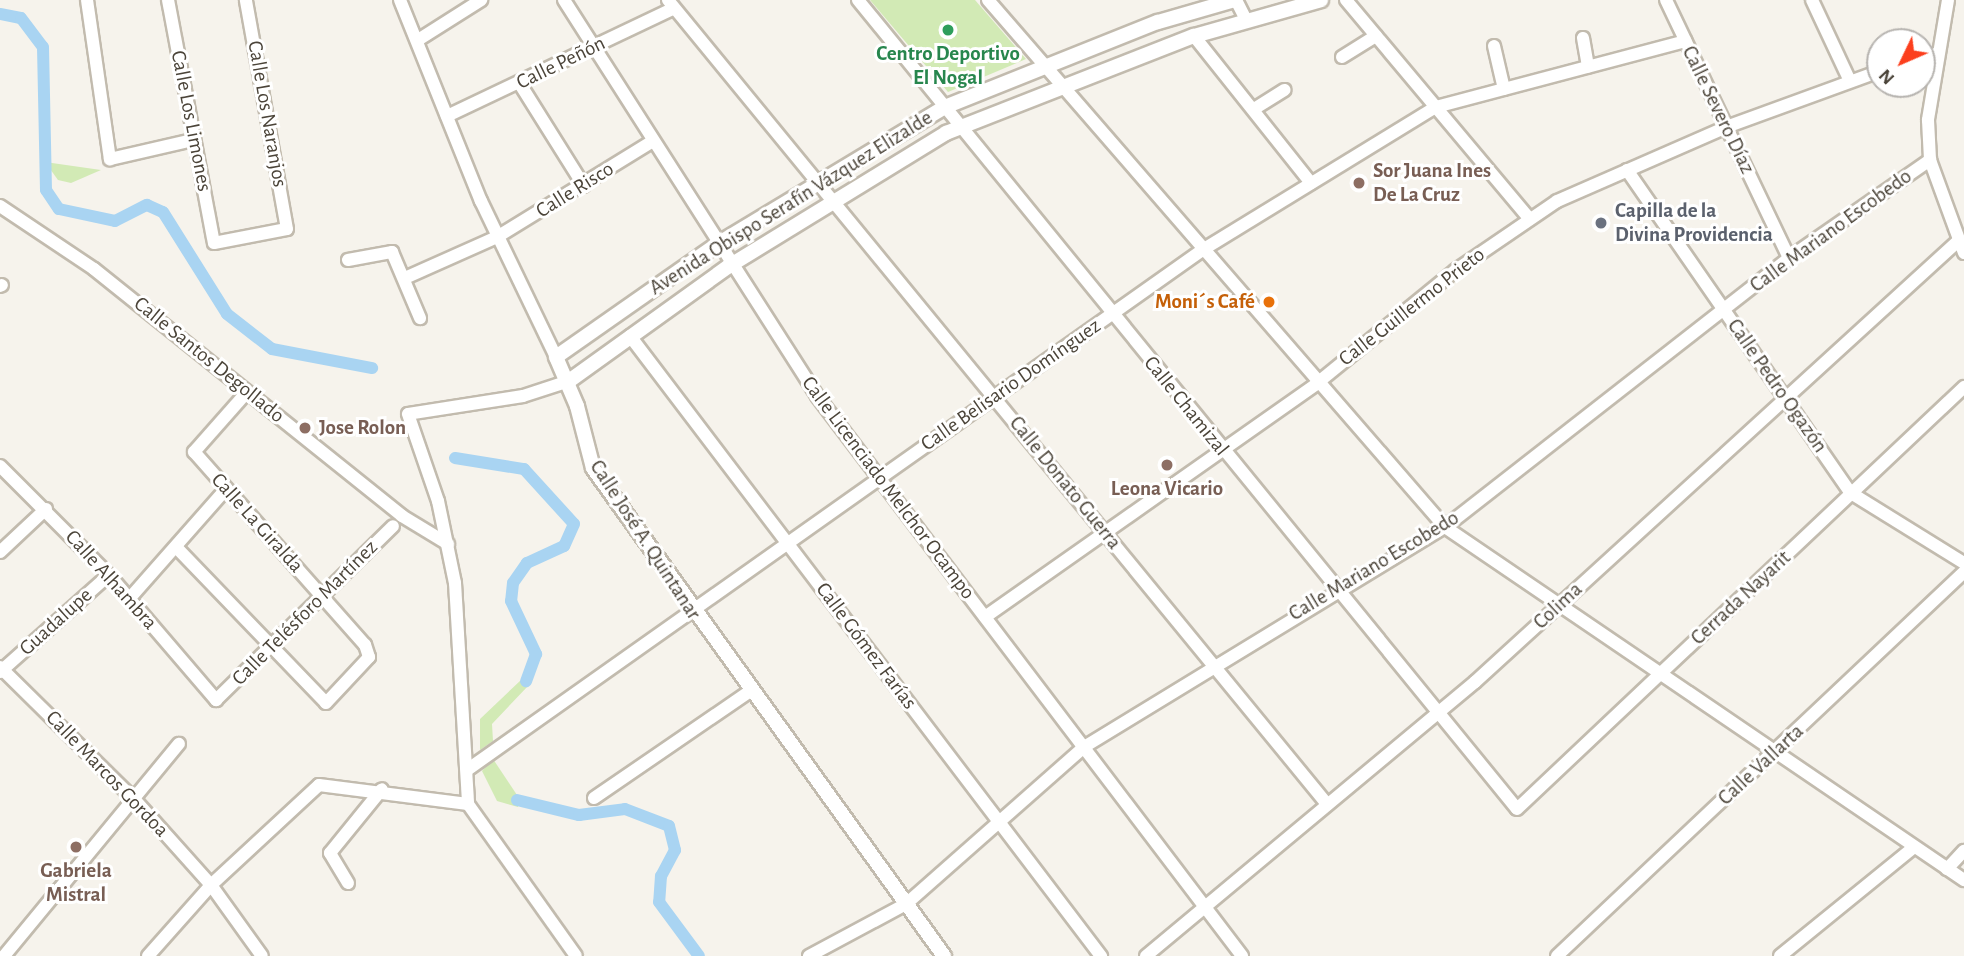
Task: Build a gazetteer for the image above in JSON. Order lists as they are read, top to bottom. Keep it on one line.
{"streets":{"street":["Calle Peñón","Calle Severo Díaz","Calle Los Naranjos","Calle Los Limones","Calle Risco","Avenida Obispo Serafín Vázquez Elizalde","Calle Mariano Escobedo","Calle Guillermo Prieto","Calle Santos Degollado","Calle Belisario Domínguez","Calle Pedro Ogazón","Calle Chamizal","Calle Donato Guerra","Calle Licenciado Melchor Ocampo","Calle La Giralda","Calle José A. Quintanar","Calle Alhambra","Cerrada Nayarit","Colima","Calle Telésforo Martínez","Guadalupe","Calle Gómez Farías","Calle Vallarta","Calle Marcos Gordoa"]},"crossings":[["Calle Peñón","Calle Donato Guerra"],["Calle Peñón","Calle Licenciado Melchor Ocampo"],["Calle Peñón","Calle José A. Quintanar"],["Calle Severo Díaz","Calle Mariano Escobedo"],["Calle Severo Díaz","Calle Guillermo Prieto"],["Calle Severo Díaz","Calle Belisario Domínguez"],["Calle Los Naranjos","Calle Los Limones"],["Calle Risco","Calle Licenciado Melchor Ocampo"],["Calle Risco","Calle José A. Quintanar"],["Avenida Obispo Serafín Vázquez Elizalde","Calle Chamizal"],["Avenida Obispo Serafín Vázquez Elizalde","Calle Donato Guerra"],["Avenida Obispo Serafín Vázquez Elizalde","Calle Licenciado Melchor Ocampo"],["Avenida Obispo Serafín Vázquez Elizalde","Calle José A. Quintanar"],["Avenida Obispo Serafín Vázquez Elizalde","Calle Gómez Farías"],["Calle Mariano Escobedo","Calle Pedro Ogazón"],["Calle Mariano Escobedo","Calle Chamizal"],["Calle Mariano Escobedo","Calle Donato Guerra"],["Calle Mariano Escobedo","Calle Licenciado Melchor Ocampo"],["Calle Mariano Escobedo","Calle José A. Quintanar"],["Calle Mariano Escobedo","Calle Gómez Farías"],["Calle Guillermo Prieto","Calle Pedro Ogazón"],["Calle Guillermo Prieto","Calle Chamizal"],["Calle Guillermo Prieto","Calle Donato Guerra"],["Calle Guillermo Prieto","Calle Licenciado Melchor Ocampo"],["Calle Santos Degollado","Calle La Giralda"],["Calle Belisario Domínguez","Calle Chamizal"],["Calle Belisario Domínguez","Calle Donato Guerra"],["Calle Belisario Domínguez","Calle Licenciado Melchor Ocampo"],["Calle Belisario Domínguez","Calle José A. Quintanar"],["Calle Belisario Domínguez","Calle Gómez Farías"],["Calle Pedro Ogazón","Cerrada Nayarit"],["Calle Pedro Ogazón","Colima"],["Calle Chamizal","Cerrada Nayarit"],["Calle Chamizal","Colima"],["Calle Donato Guerra","Colima"],["Calle Licenciado Melchor Ocampo","Colima"],["Calle La Giralda","Calle Telésforo Martínez"],["Calle Alhambra","Calle Telésforo Martínez"],["Calle Alhambra","Guadalupe"],["Guadalupe","Calle Marcos Gordoa"]],"places":["Centro Deportivo El Nogal","Sor Juana Ines De La Cruz","Capilla de la Divina Providencia","Moni´s Café","Jose Rolon","Leona Vicario","Gabriela Mistral"],"north":"bottom left"}
